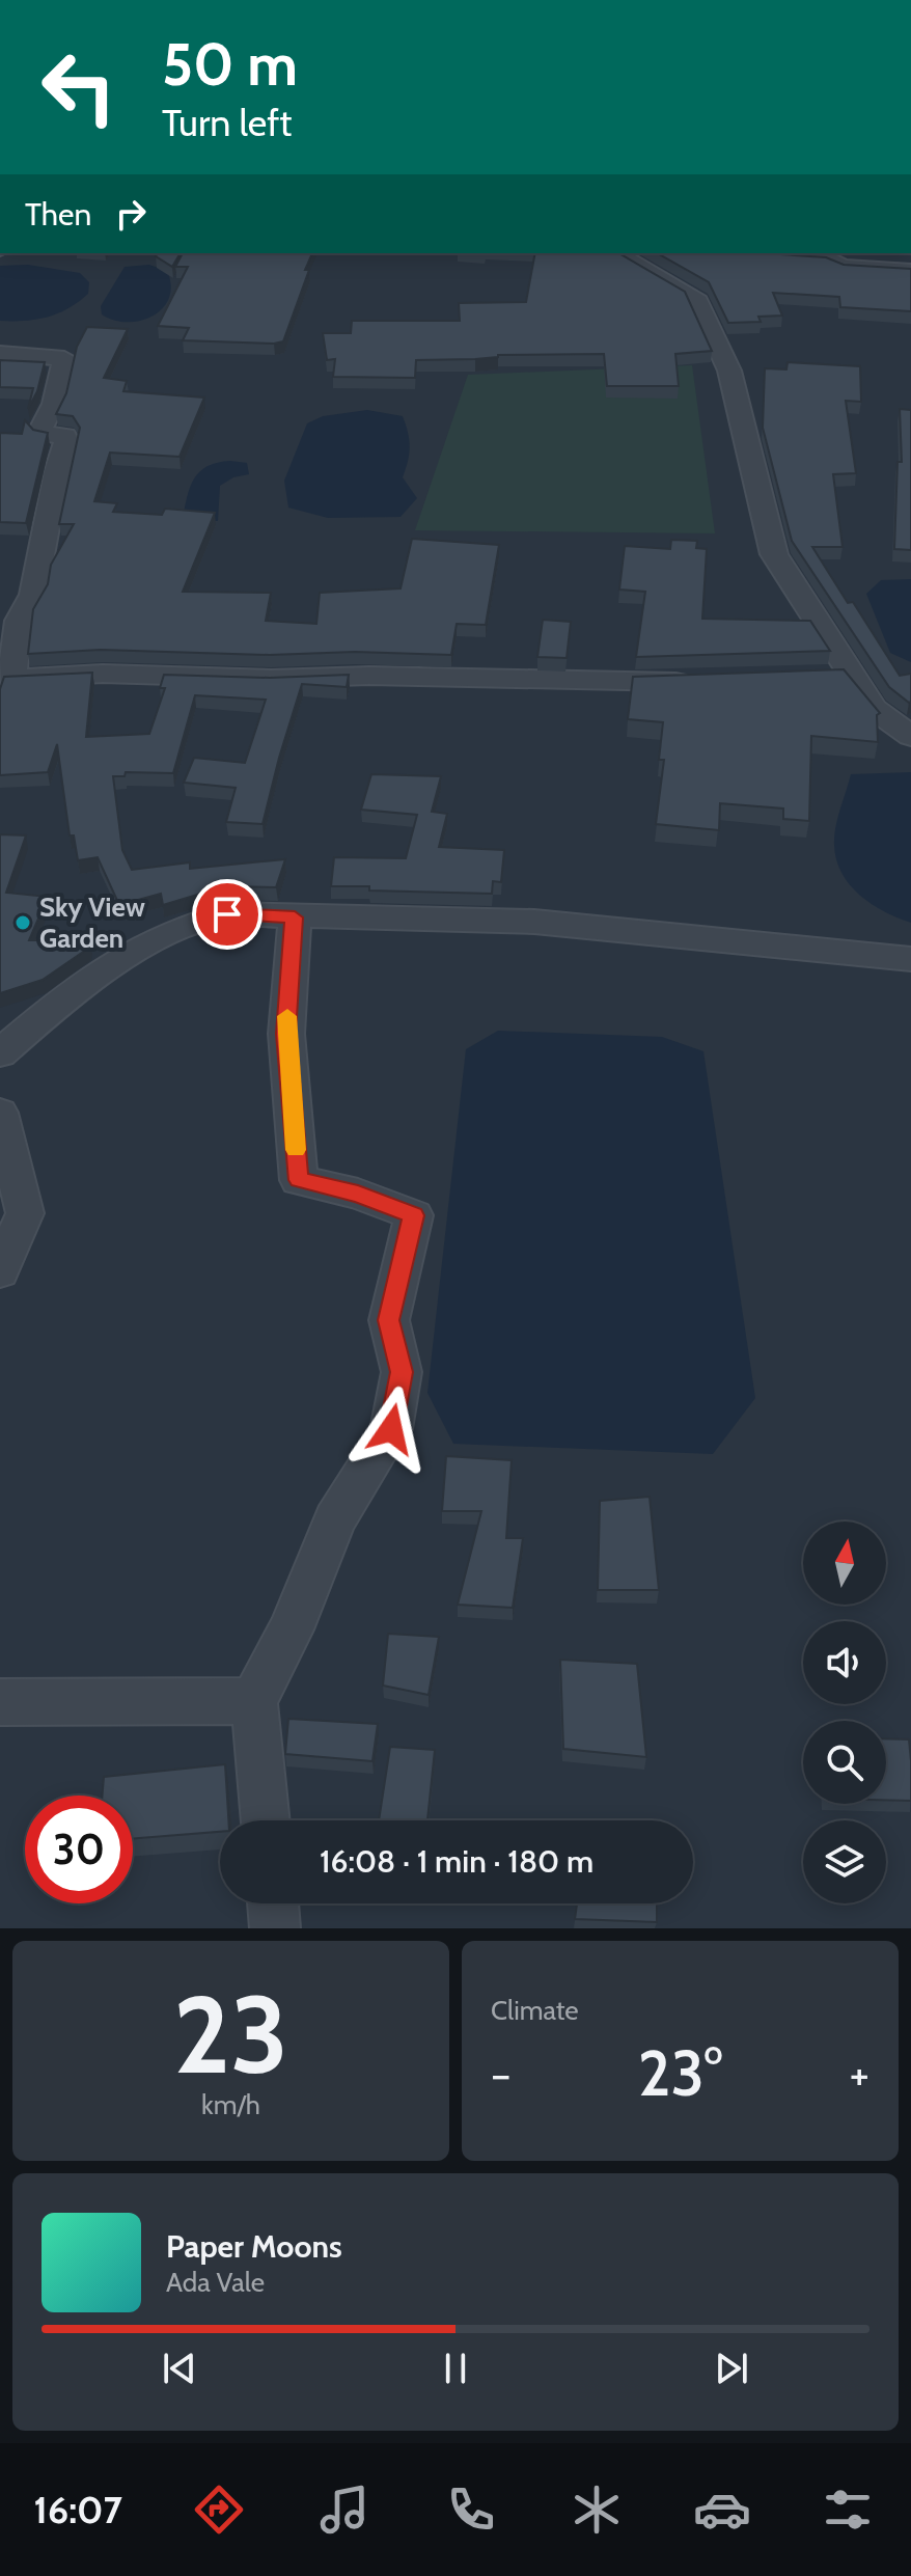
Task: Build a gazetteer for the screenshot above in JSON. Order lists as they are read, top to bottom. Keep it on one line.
{"places":["Sky View Garden"],"north":"top","page":{"turn":["50 m","Turn left"],"then":"Then","limit":"30","trip":"16:08 · 1 min · 180 m","tile":[["23","km/h"],"Climate"],"heat":["−","23°","+"],"song":["Paper Moons","Ada Vale"],"tabs":"16:07"}}
